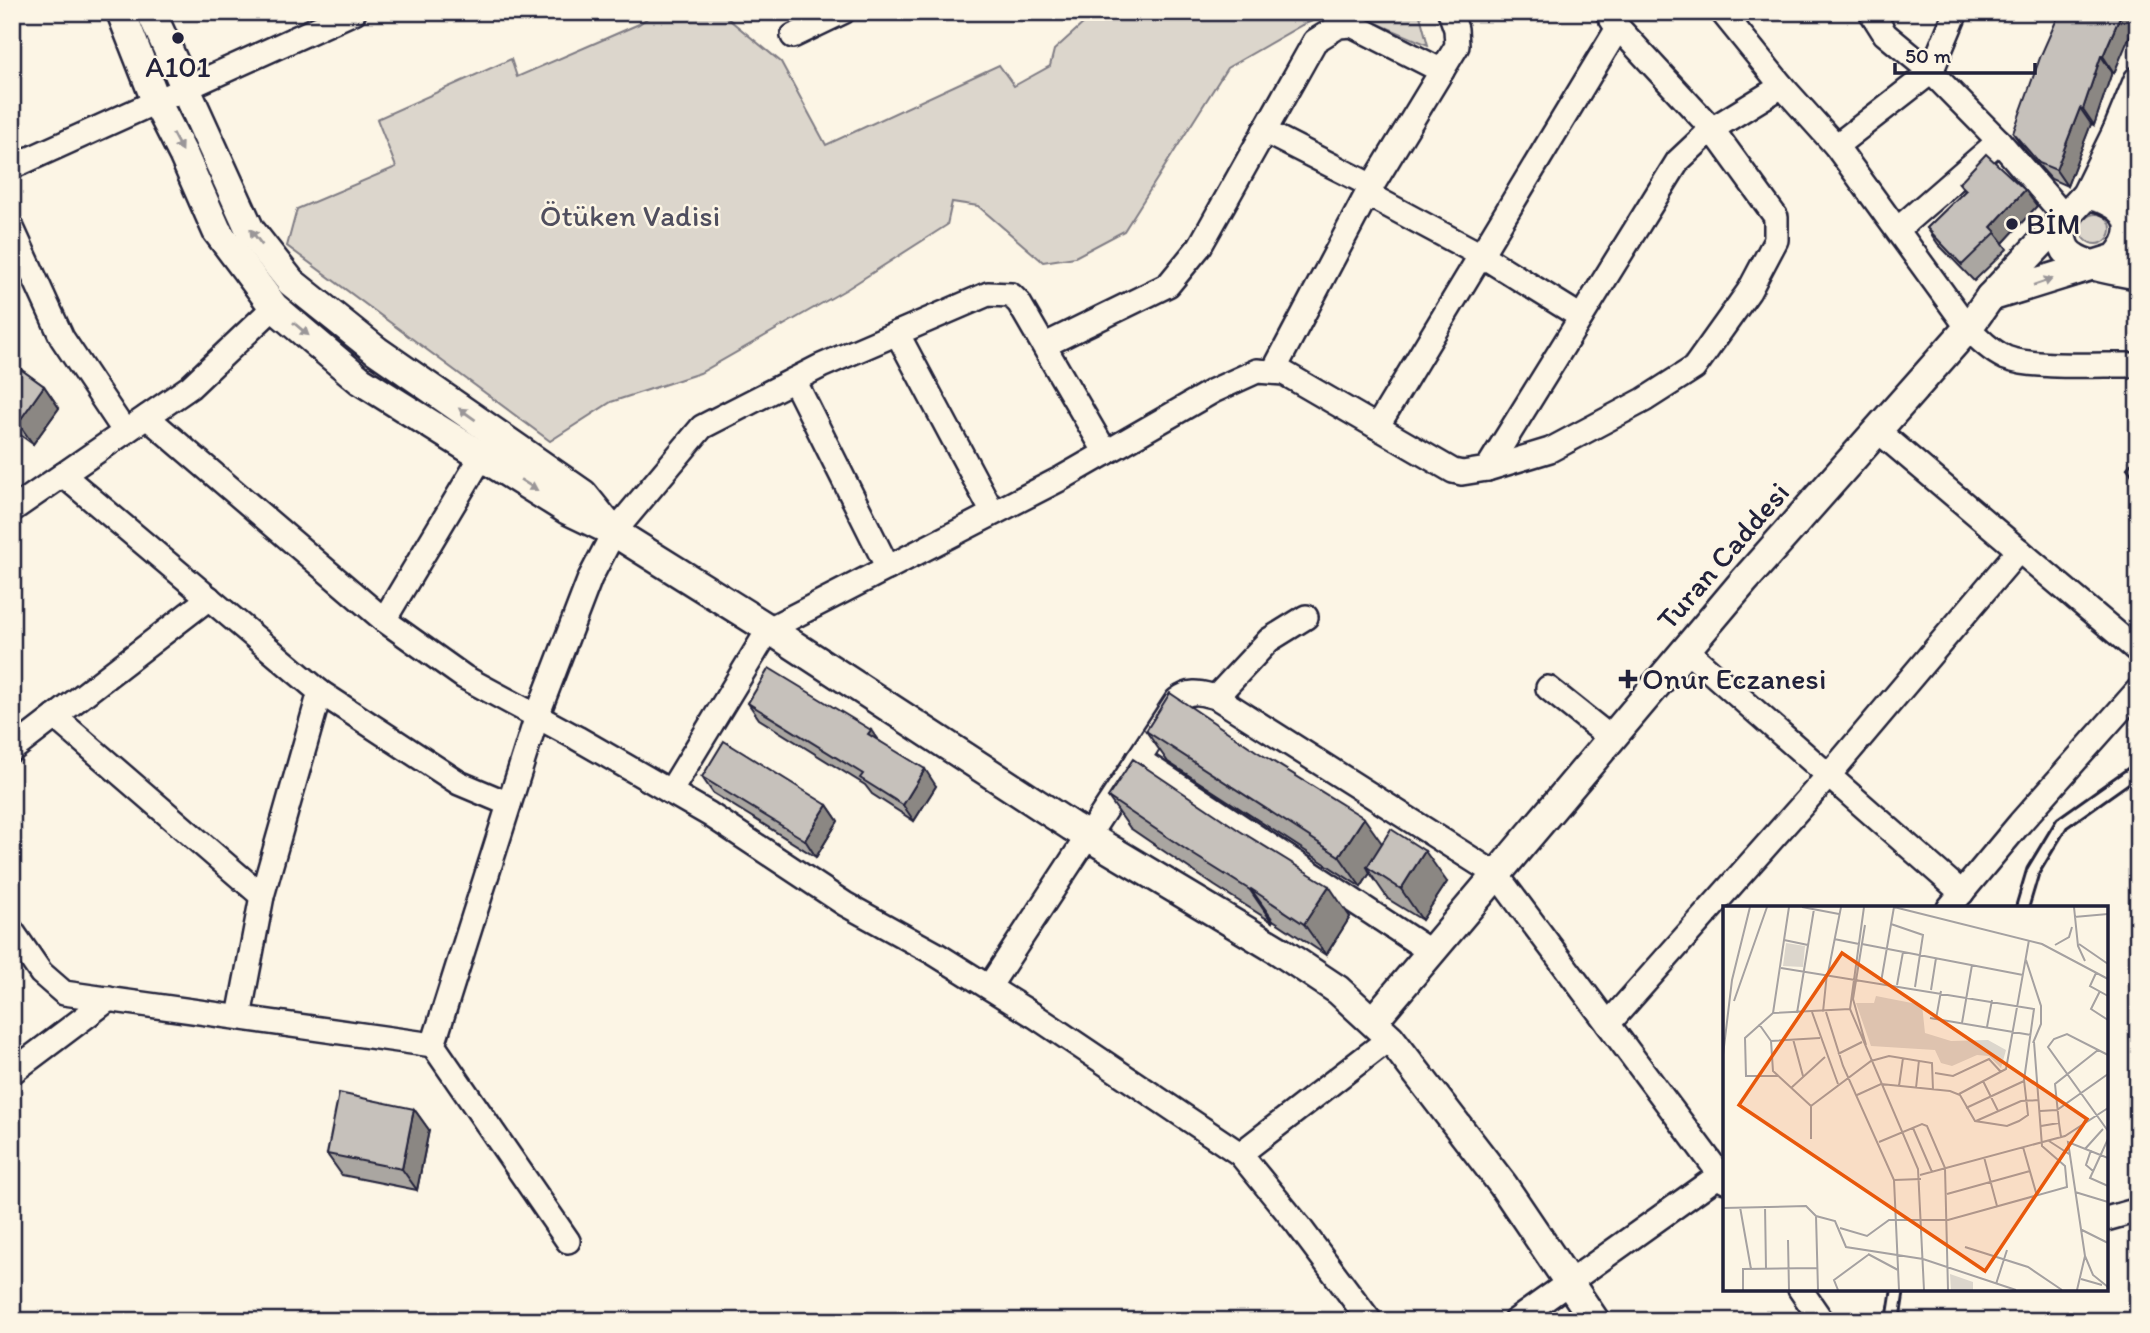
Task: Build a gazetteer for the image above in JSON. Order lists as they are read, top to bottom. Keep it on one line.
{"streets":{"street":["Turan Caddesi"]},"parks":["Ötüken Vadisi"],"places":{"other":["A101","BİM"],"health":["Onur Eczanesi"]},"scale_bar":"50 m"}
